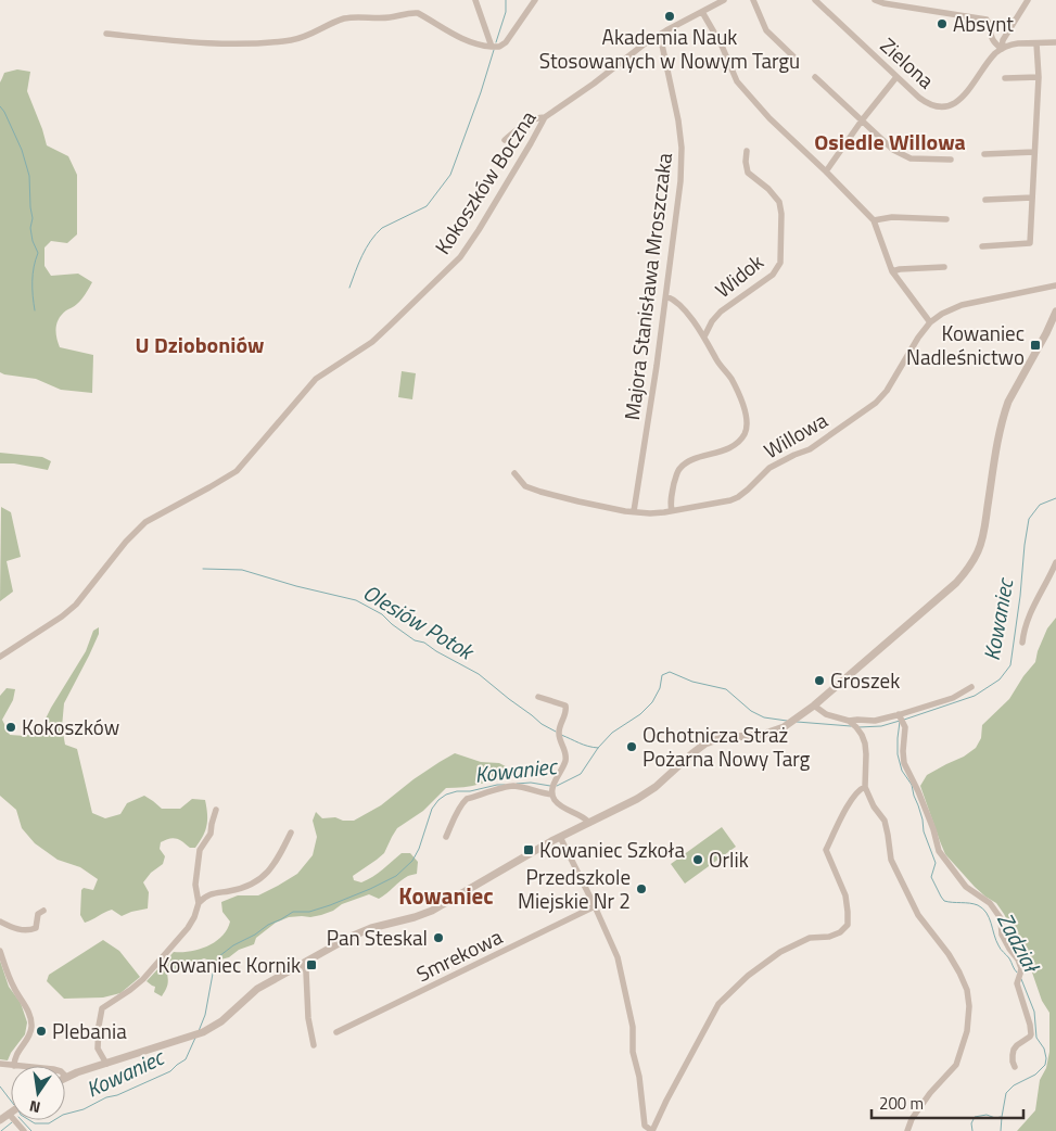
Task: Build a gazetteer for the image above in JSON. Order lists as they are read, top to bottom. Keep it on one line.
{"streets":{"street":["Zielona","Kokoszków Boczna","Widok","Majora Stanisława Mroszczaka","Willowa","Smrekowa"]},"crossings":[["Kokoszków Boczna","Majora Stanisława Mroszczaka"],["Majora Stanisława Mroszczaka","Willowa"]],"districts":["Osiedle Willowa","U Dzioboniów","Kowaniec"],"water":["Kowaniec","Olesiów Potok","Zadział"],"places":{"other":["Akademia Nauk Stosowanych w Nowym Targu","Absynt","Groszek","Kokoszków","Ochotnicza Straż Pożarna Nowy Targ","Orlik","Przedszkole Miejskie Nr 2","Pan Steskal","Plebania"],"transit":["Kowaniec Nadleśnictwo","Kowaniec Szkoła","Kowaniec Kornik"]},"scale_bar":"200 m","north":"bottom"}
